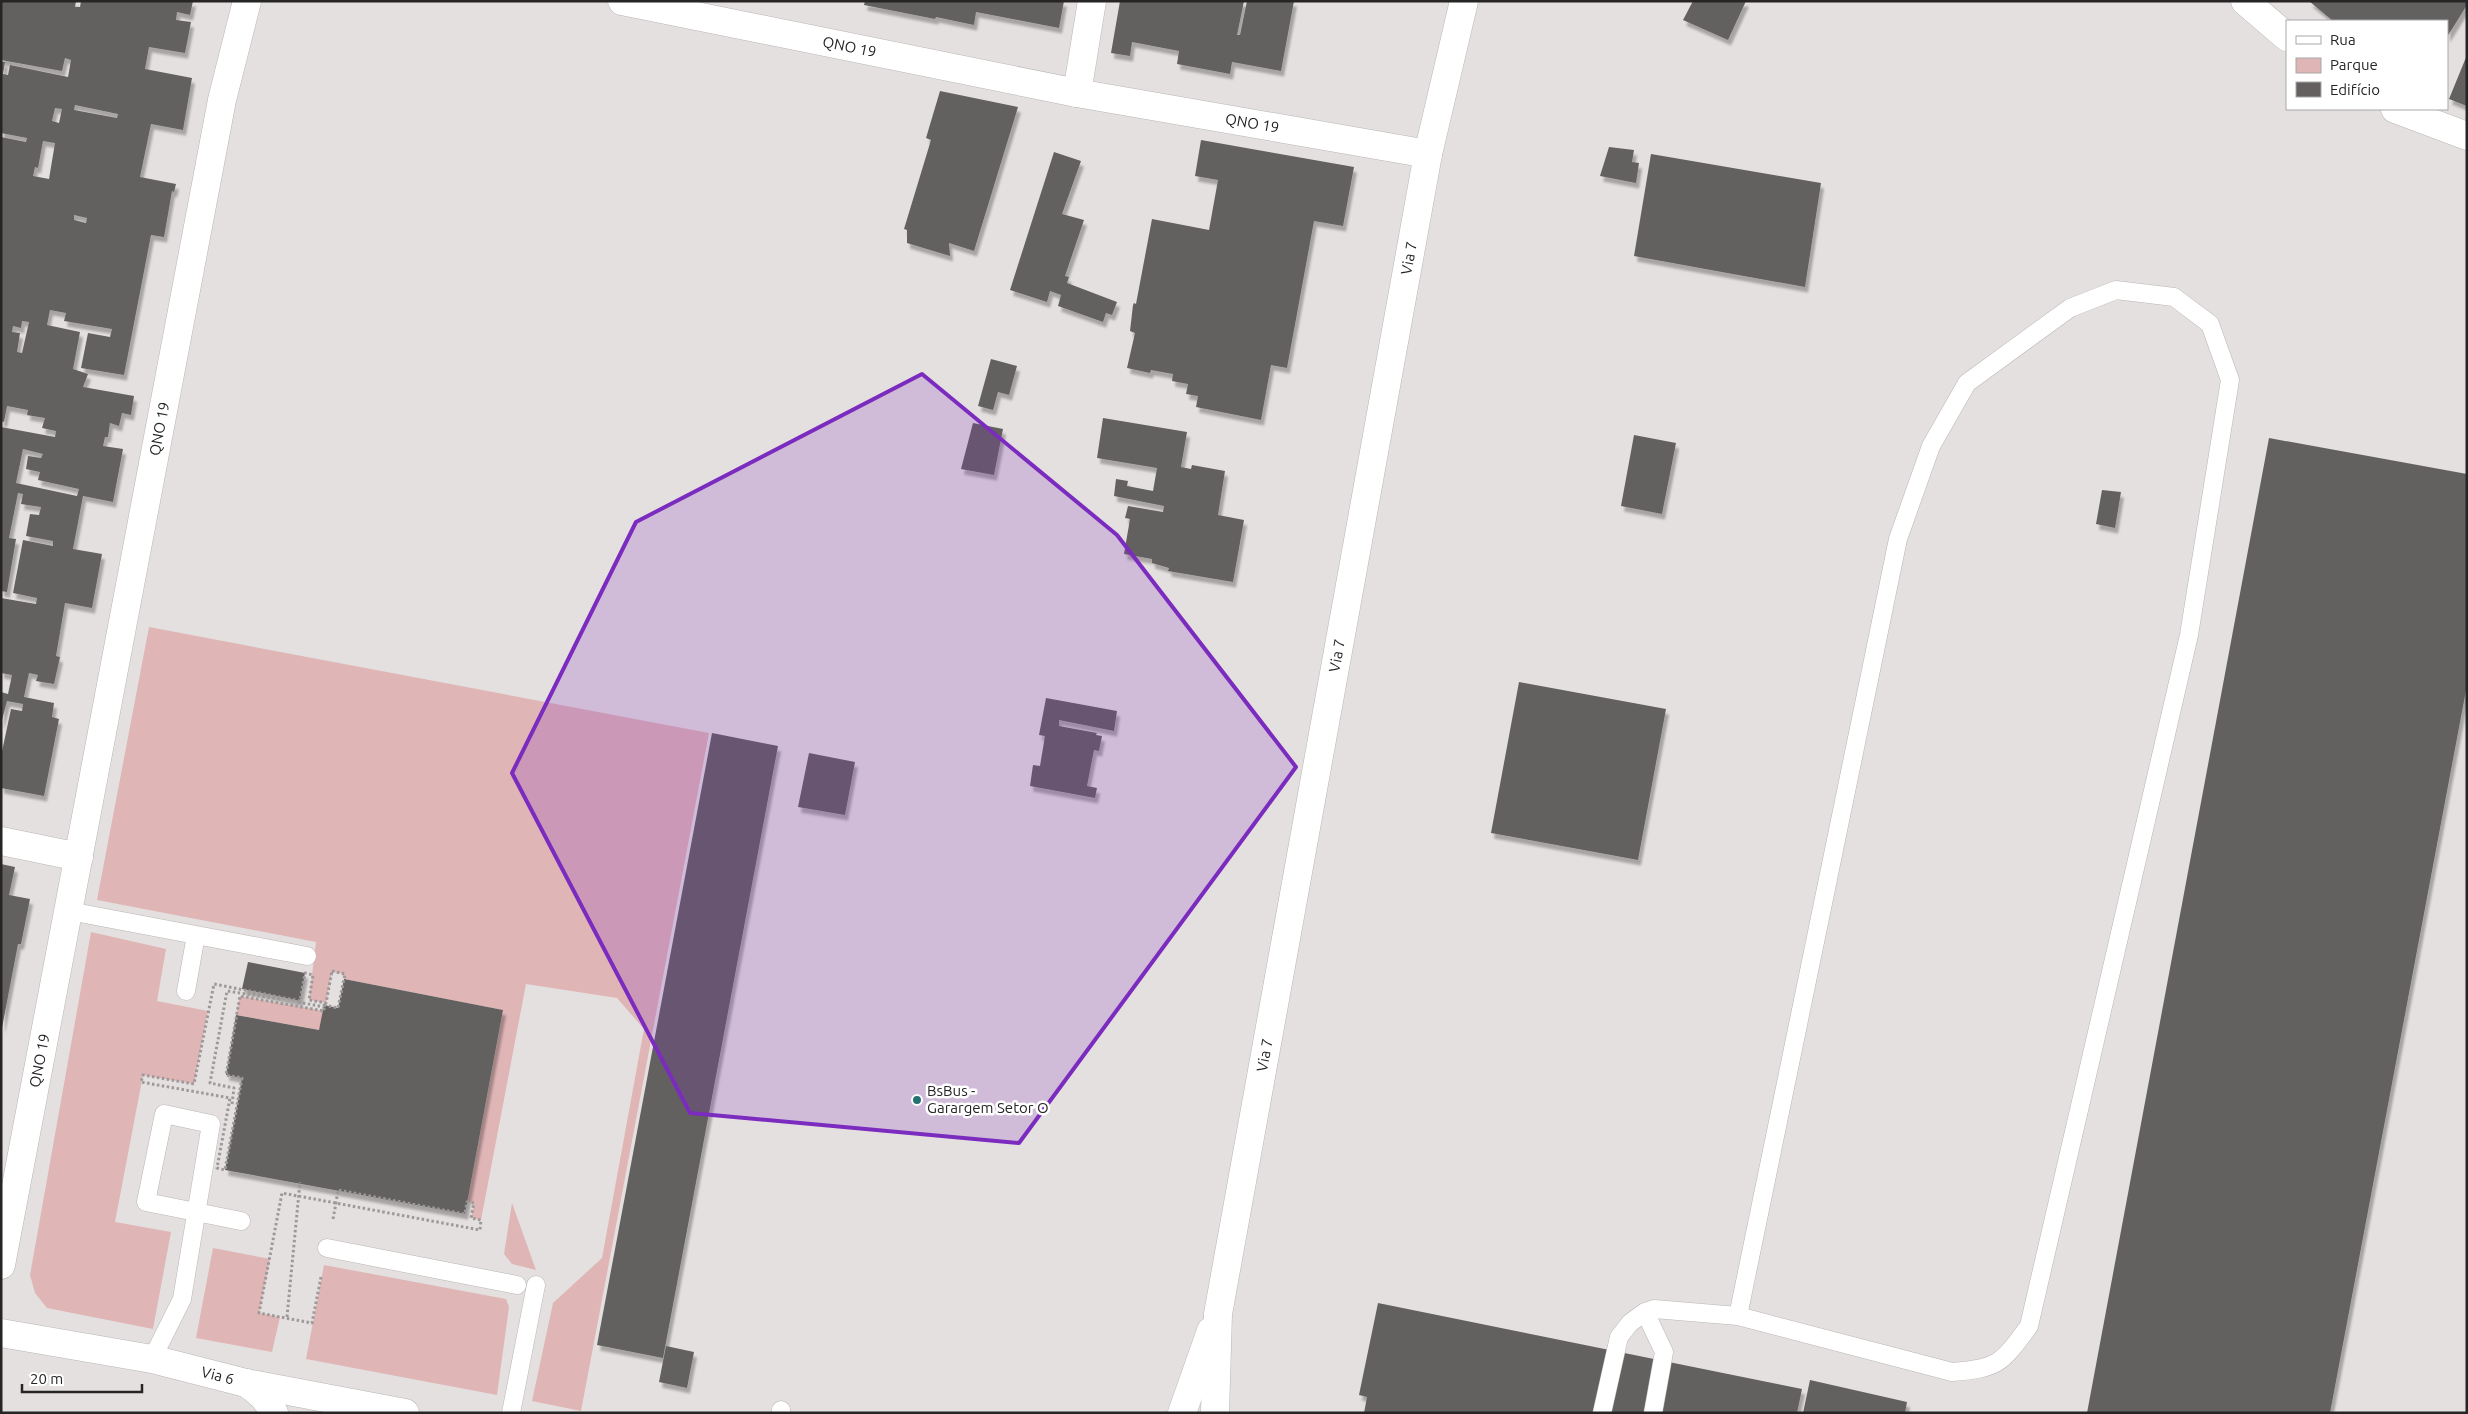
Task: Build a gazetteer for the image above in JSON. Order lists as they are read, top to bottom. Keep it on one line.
{"streets":{"street":["QNO 19","Via 7","Via 6"]},"crossings":[["QNO 19","Via 7"]],"places":["BsBus - Garargem Setor O"],"legend":["Rua","Parque","Edifício"],"scale_bar":"20 m"}
